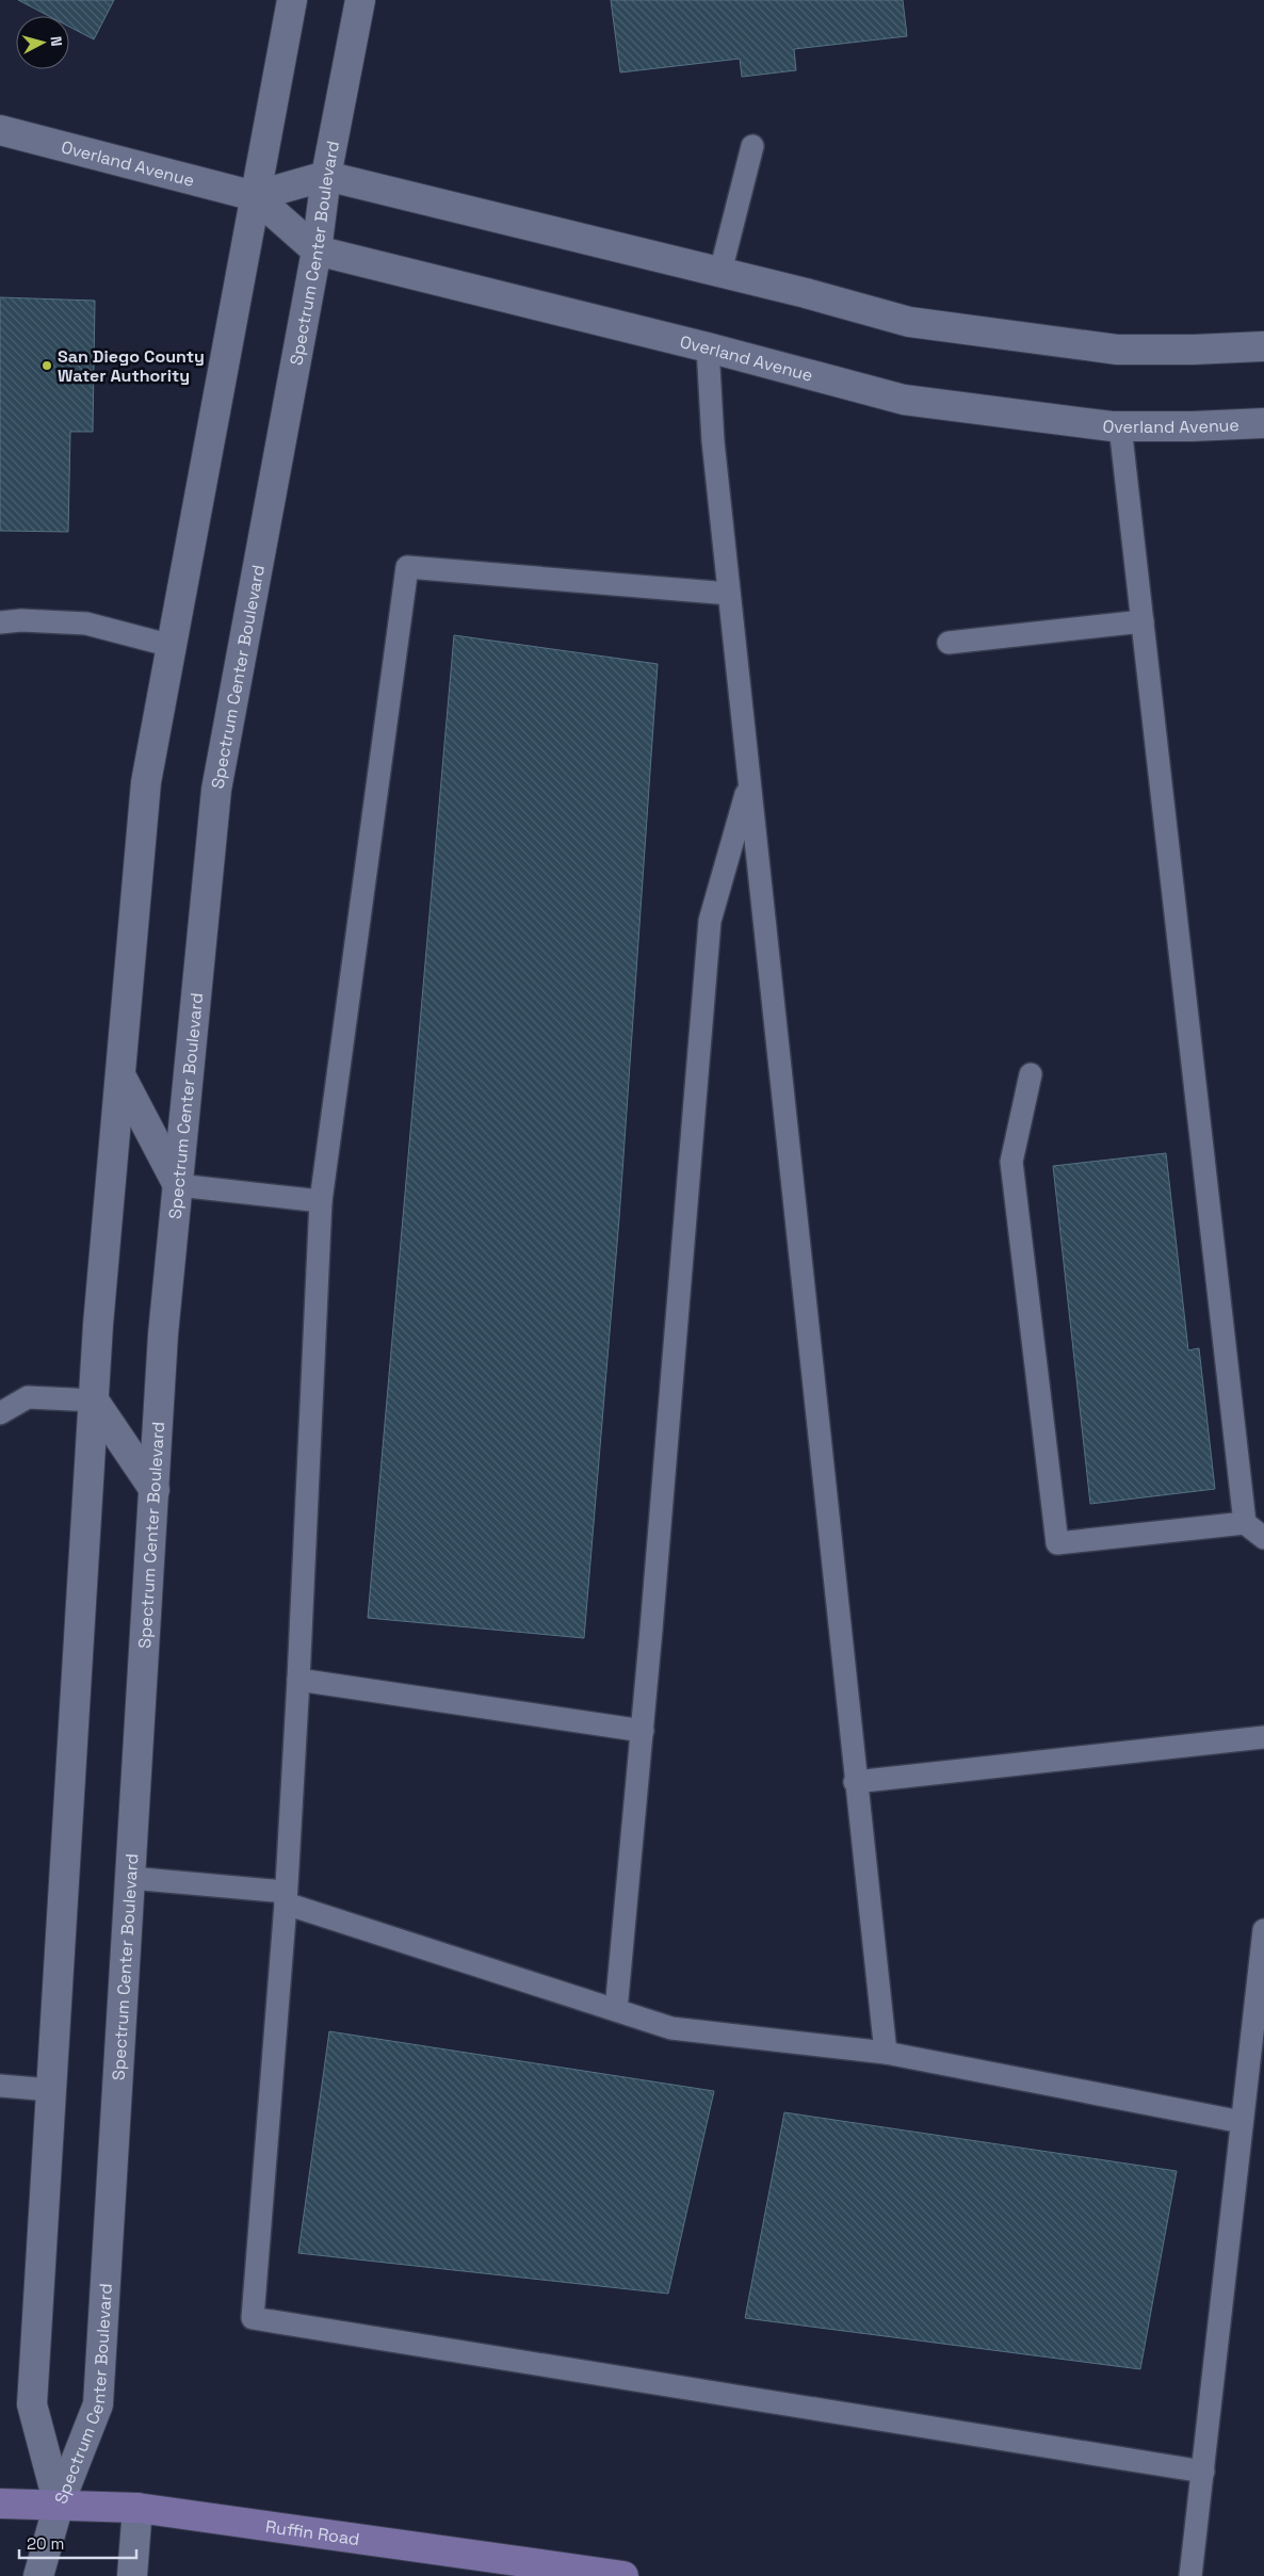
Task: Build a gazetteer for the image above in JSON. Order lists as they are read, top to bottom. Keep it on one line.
{"streets":{"main road":["Ruffin Road"],"street":["Overland Avenue","Spectrum Center Boulevard"]},"crossings":[["Overland Avenue","Spectrum Center Boulevard"],["Spectrum Center Boulevard","Ruffin Road"]],"places":["San Diego County Water Authority"],"scale_bar":"20 m","north":"right"}
